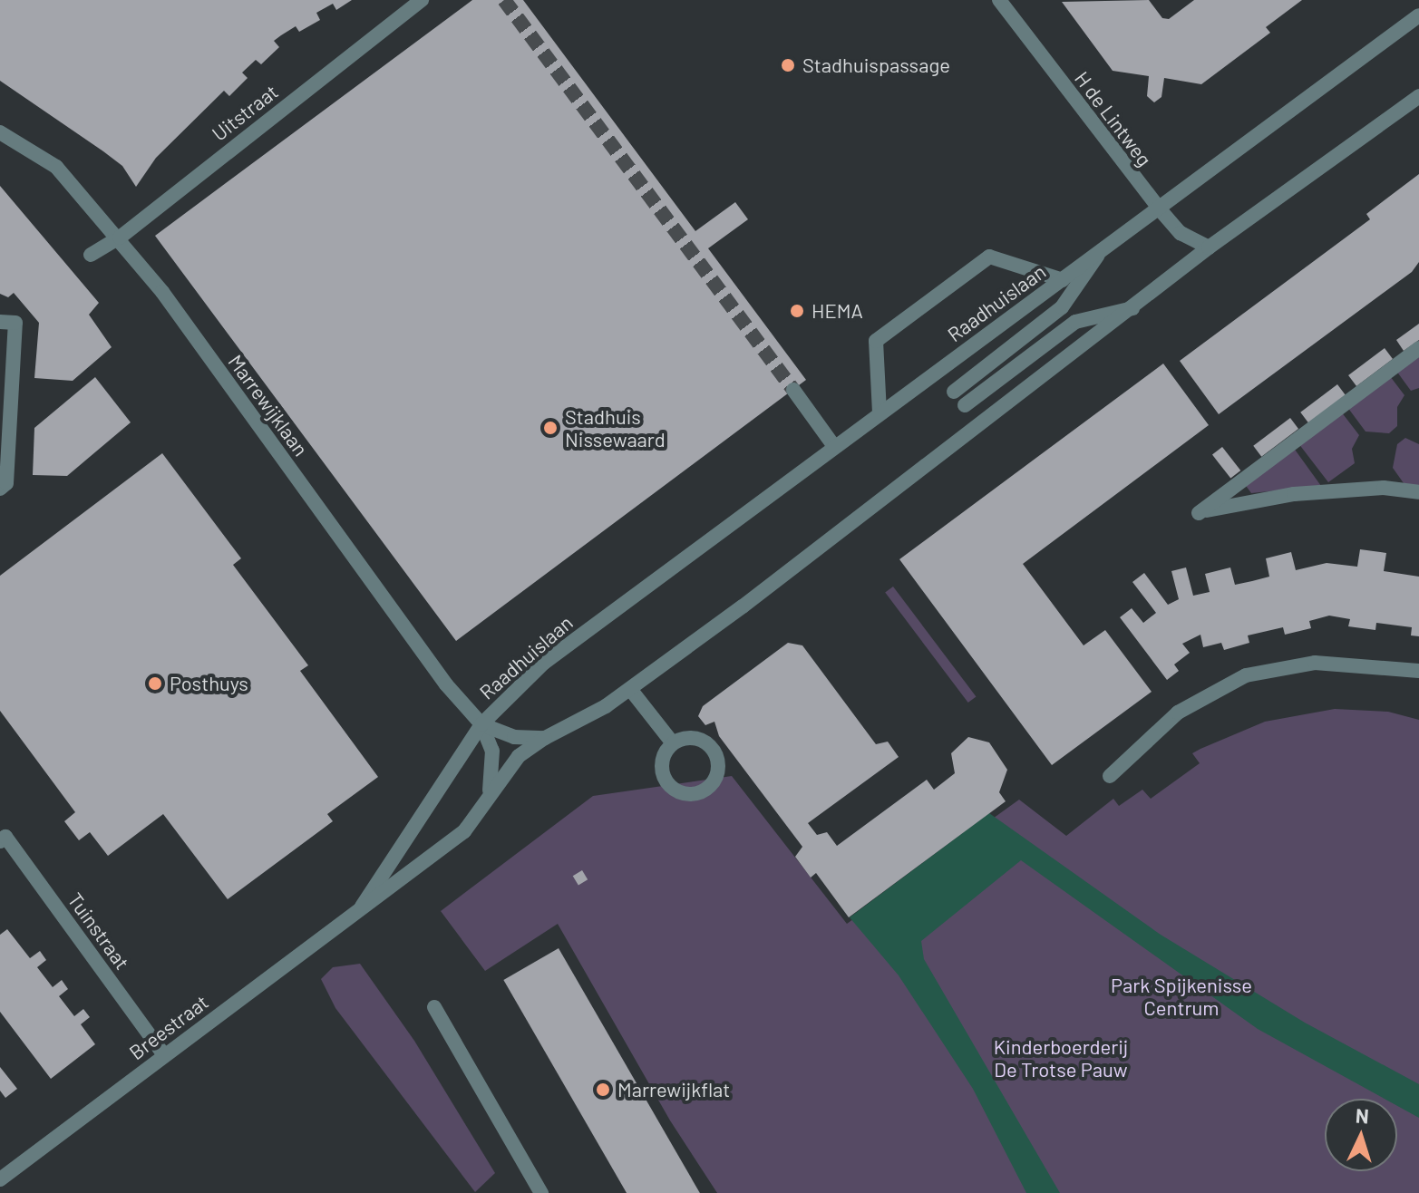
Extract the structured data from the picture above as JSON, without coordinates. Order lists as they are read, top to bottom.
{
  "streets": {
    "street": [
      "Uitstraat",
      "H de Lintweg",
      "Raadhuislaan",
      "Marrewijklaan",
      "Tuinstraat",
      "Breestraat"
    ]
  },
  "crossings": [
    ["Uitstraat", "Marrewijklaan"],
    ["H de Lintweg", "Raadhuislaan"],
    ["Raadhuislaan", "Marrewijklaan"],
    ["Raadhuislaan", "Breestraat"],
    ["Marrewijklaan", "Breestraat"],
    ["Tuinstraat", "Breestraat"]
  ],
  "parks": ["Park Spijkenisse Centrum", "Kinderboerderij De Trotse Pauw"],
  "places": [
    "Stadhuispassage",
    "HEMA",
    "Stadhuis Nissewaard",
    "Posthuys",
    "Marrewijkflat"
  ],
  "north": "top"
}
